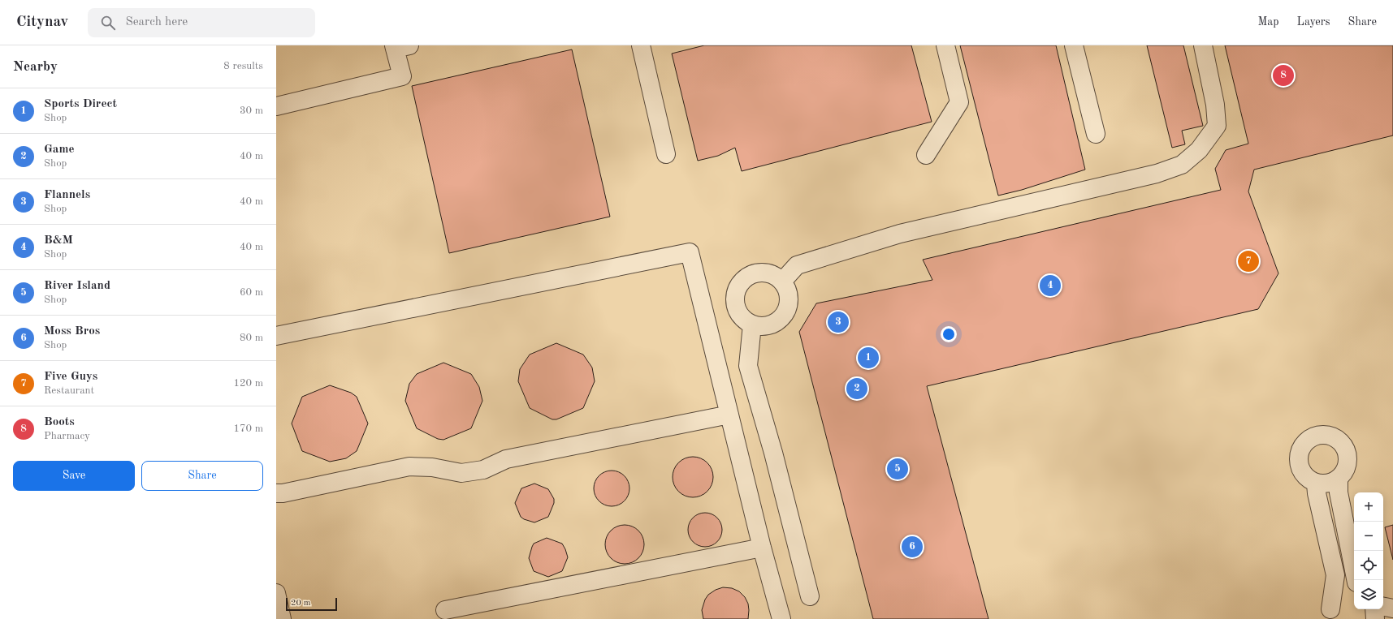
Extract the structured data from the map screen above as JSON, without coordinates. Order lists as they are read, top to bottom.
{
  "scale_bar": "20 m",
  "page": {
    "header": "Citynav",
    "search": "Search here",
    "nav": ["Map", "Layers", "Share"],
    "heading": ["Nearby", "8 results"],
    "pins": [
      "8",
      "7",
      "4",
      "3",
      "1",
      "2",
      "5",
      "6"
    ],
    "list": [
      {
        "mark": "1",
        "name": "Sports Direct",
        "note": "Shop",
        "value": "30 m"
      },
      {
        "mark": "2",
        "name": "Game",
        "note": "Shop",
        "value": "40 m"
      },
      {
        "mark": "3",
        "name": "Flannels",
        "note": "Shop",
        "value": "40 m"
      },
      {
        "mark": "4",
        "name": "B&M",
        "note": "Shop",
        "value": "40 m"
      },
      {
        "mark": "5",
        "name": "River Island",
        "note": "Shop",
        "value": "60 m"
      },
      {
        "mark": "6",
        "name": "Moss Bros",
        "note": "Shop",
        "value": "80 m"
      },
      {
        "mark": "7",
        "name": "Five Guys",
        "note": "Restaurant",
        "value": "120 m"
      },
      {
        "mark": "8",
        "name": "Boots",
        "note": "Pharmacy",
        "value": "170 m"
      }
    ],
    "buttons": ["Save", "Share"],
    "map_buttons": ["+", "−"],
    "scale": "20 m"
  }
}
